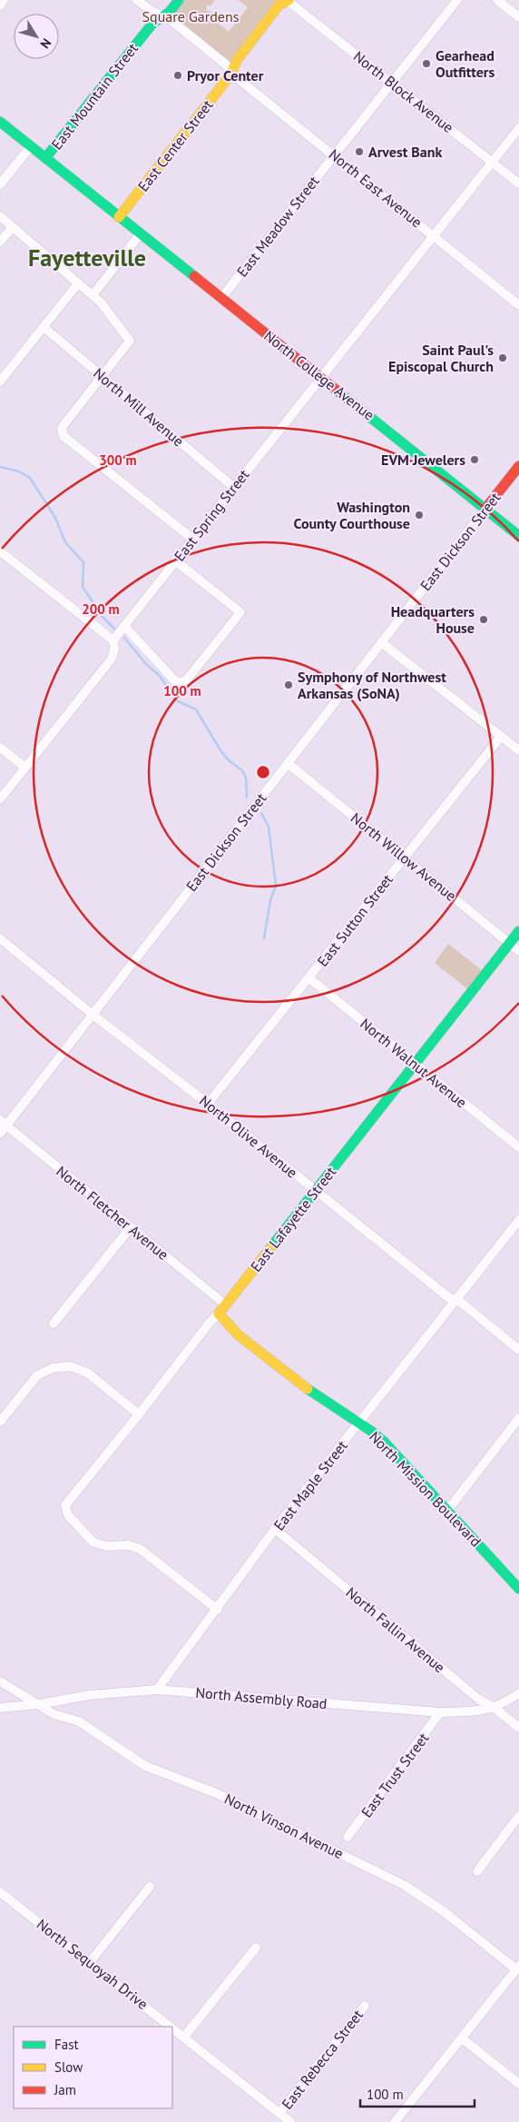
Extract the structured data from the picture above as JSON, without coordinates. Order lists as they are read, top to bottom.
{
  "streets": {
    "main road": [
      "East Mountain Street",
      "East Center Street",
      "North College Avenue",
      "East Dickson Street",
      "East Lafayette Street",
      "North Mission Boulevard"
    ],
    "street": [
      "North Block Avenue",
      "North East Avenue",
      "East Meadow Street",
      "North Mill Avenue",
      "East Spring Street",
      "North Willow Avenue",
      "East Sutton Street",
      "North Walnut Avenue",
      "North Olive Avenue",
      "North Fletcher Avenue",
      "East Maple Street",
      "North Fallin Avenue",
      "North Assembly Road",
      "East Trust Street",
      "North Vinson Avenue",
      "North Sequoyah Drive",
      "East Rebecca Street"
    ]
  },
  "crossings": [
    ["North Block Avenue", "East Center Street"],
    ["North Block Avenue", "East Meadow Street"],
    ["North Block Avenue", "East Spring Street"],
    ["East Mountain Street", "North East Avenue"],
    ["East Mountain Street", "North College Avenue"],
    ["East Center Street", "North East Avenue"],
    ["East Center Street", "North College Avenue"],
    ["North East Avenue", "East Meadow Street"],
    ["North East Avenue", "East Spring Street"],
    ["East Meadow Street", "North College Avenue"],
    ["North College Avenue", "East Spring Street"],
    ["North College Avenue", "East Dickson Street"],
    ["North Mill Avenue", "East Spring Street"],
    ["East Dickson Street", "North Willow Avenue"],
    ["East Dickson Street", "North Olive Avenue"],
    ["East Dickson Street", "North Fletcher Avenue"],
    ["North Willow Avenue", "East Sutton Street"],
    ["North Willow Avenue", "East Lafayette Street"],
    ["East Sutton Street", "North Walnut Avenue"],
    ["East Sutton Street", "North Olive Avenue"],
    ["North Walnut Avenue", "East Lafayette Street"],
    ["North Olive Avenue", "East Lafayette Street"],
    ["North Olive Avenue", "East Maple Street"],
    ["North Fletcher Avenue", "East Lafayette Street"],
    ["North Fletcher Avenue", "North Mission Boulevard"],
    ["East Lafayette Street", "East Maple Street"],
    ["East Lafayette Street", "North Mission Boulevard"],
    ["East Maple Street", "North Mission Boulevard"],
    ["East Maple Street", "North Fallin Avenue"],
    ["East Maple Street", "North Assembly Road"],
    ["North Fallin Avenue", "North Assembly Road"],
    ["North Assembly Road", "East Trust Street"],
    ["North Assembly Road", "North Vinson Avenue"],
    ["North Sequoyah Drive", "East Rebecca Street"]
  ],
  "districts": ["Fayetteville"],
  "parks": ["Square Gardens"],
  "places": [
    "Gearhead Outfitters",
    "Pryor Center",
    "Arvest Bank",
    "Saint Paul's Episcopal Church",
    "EVM Jewelers",
    "Washington County Courthouse",
    "Headquarters House",
    "Symphony of Northwest Arkansas (SoNA)"
  ],
  "legend": ["Fast", "Slow", "Jam"],
  "scale_bar": "100 m",
  "north": "bottom right",
  "rings": ["300 m", "200 m", "100 m"]
}
